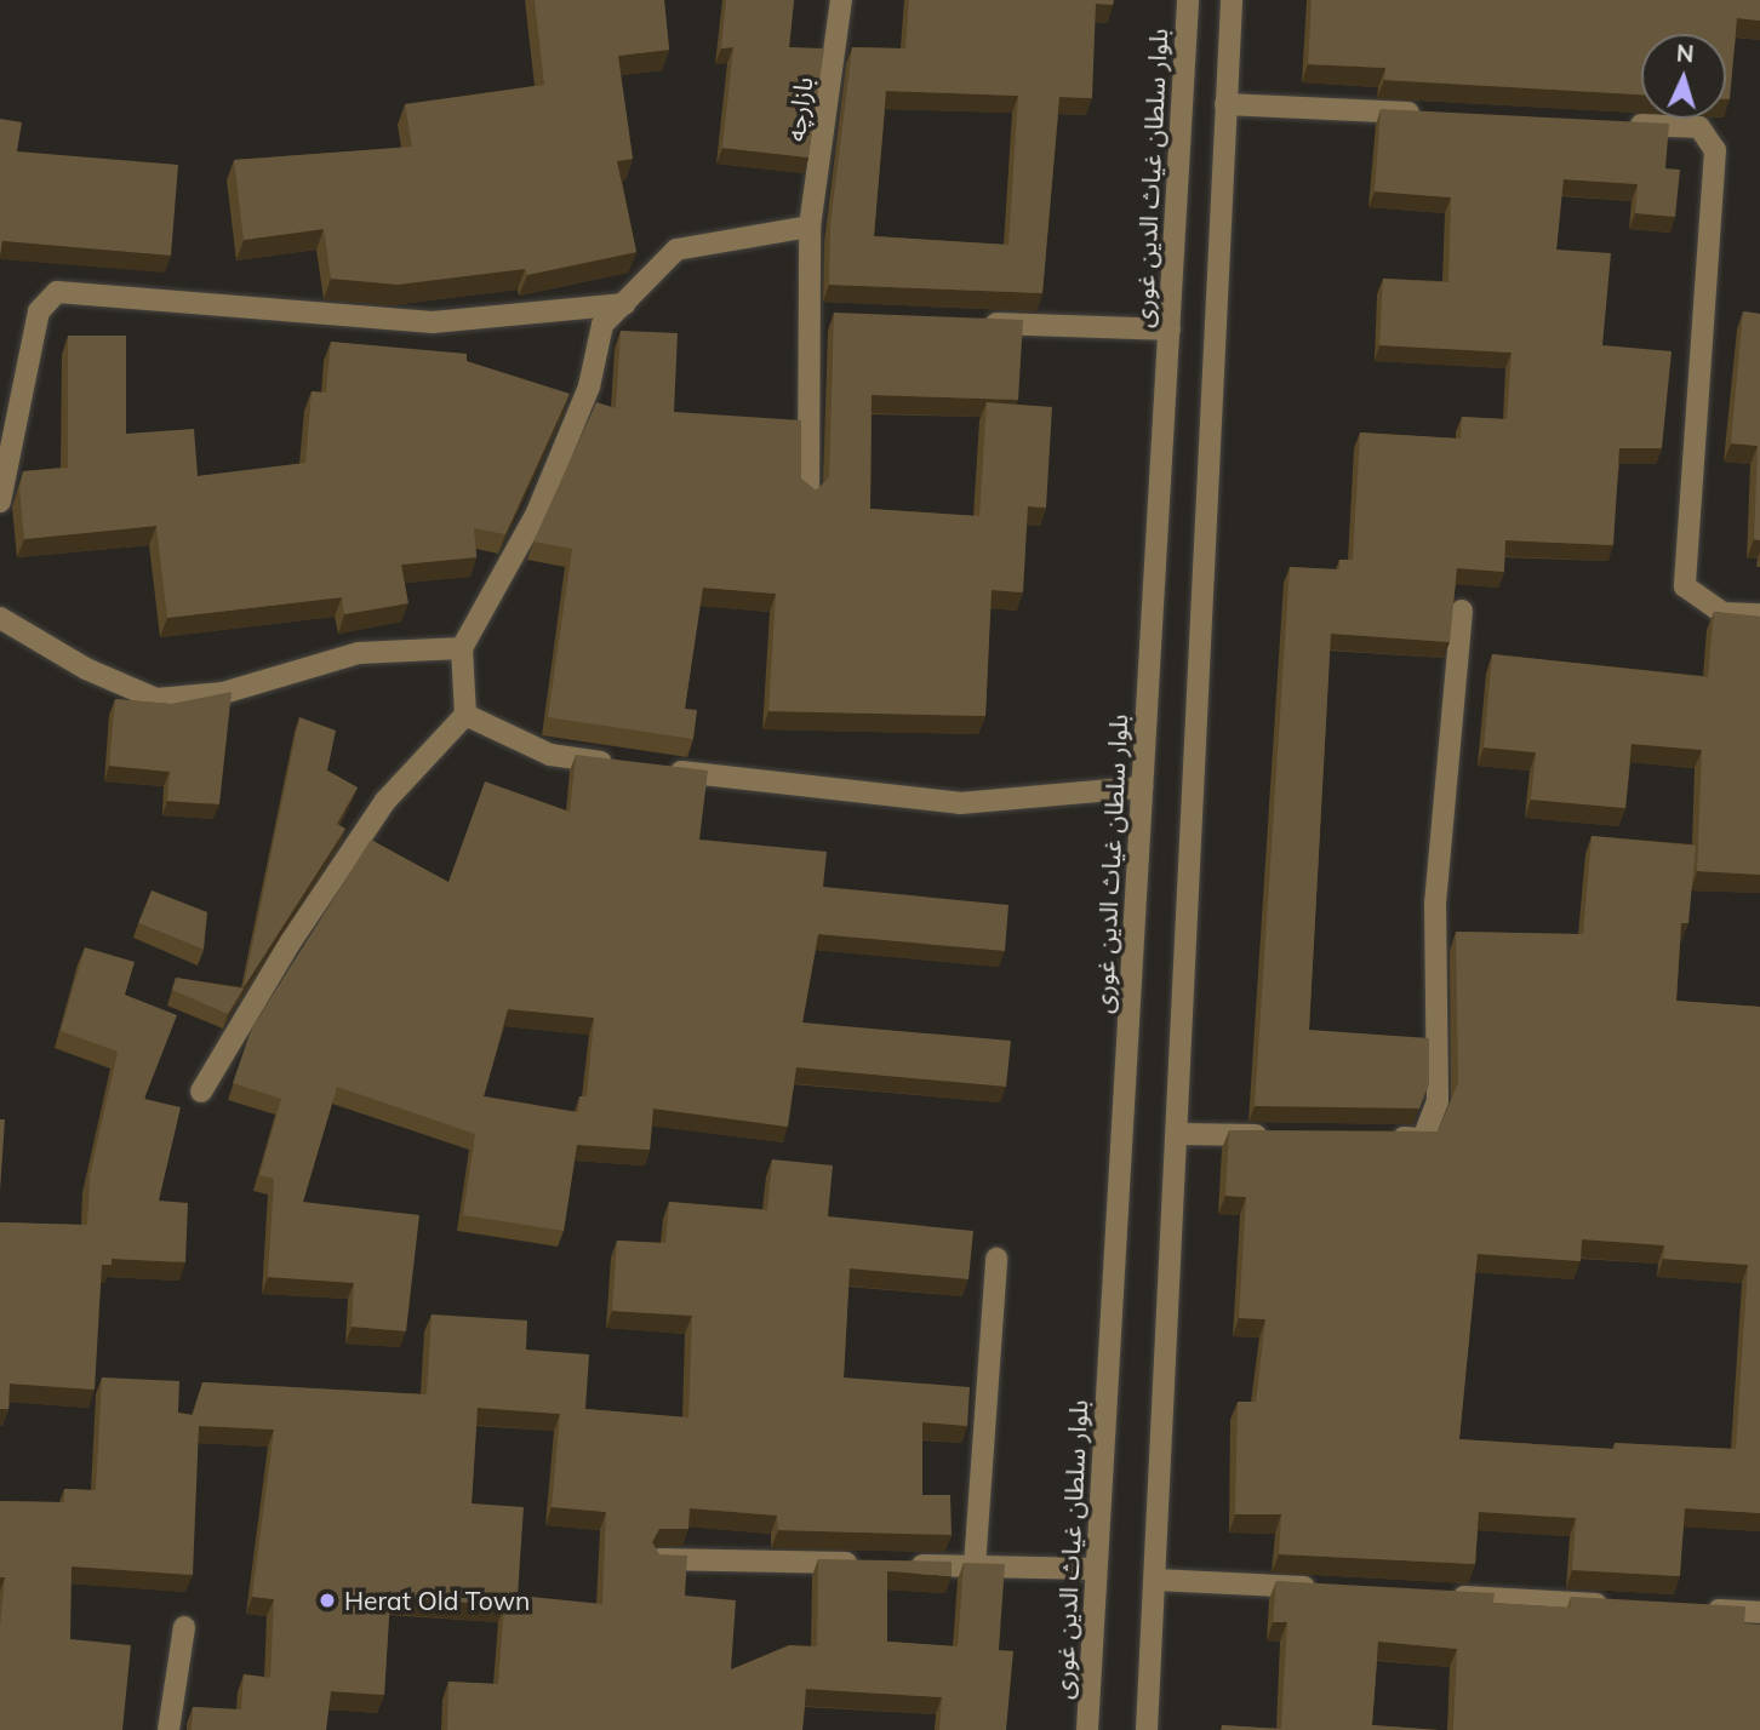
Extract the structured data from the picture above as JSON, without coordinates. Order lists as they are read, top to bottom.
{
  "streets": {
    "street": ["بازارچه", "بلوار سلطان غیاث الدین غوری"]
  },
  "places": ["Herat Old Town"],
  "north": "top"
}
